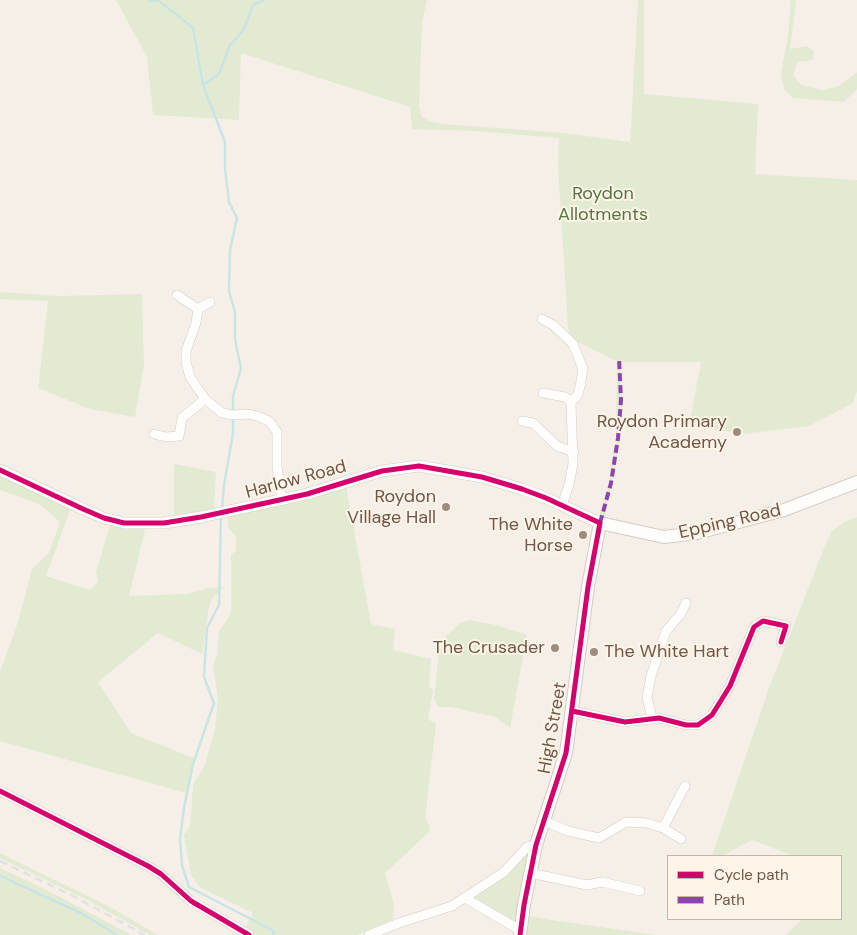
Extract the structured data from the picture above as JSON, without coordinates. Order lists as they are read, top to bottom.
{
  "streets": {
    "main road": ["Epping Road", "High Street"],
    "street": ["Harlow Road"]
  },
  "crossings": [
    ["Harlow Road", "Epping Road"],
    ["Harlow Road", "High Street"],
    ["Epping Road", "High Street"]
  ],
  "parks": ["Roydon Allotments"],
  "places": [
    "Roydon Primary Academy",
    "Roydon Village Hall",
    "The White Horse",
    "The Crusader",
    "The White Hart"
  ],
  "legend": ["Cycle path", "Path"]
}
